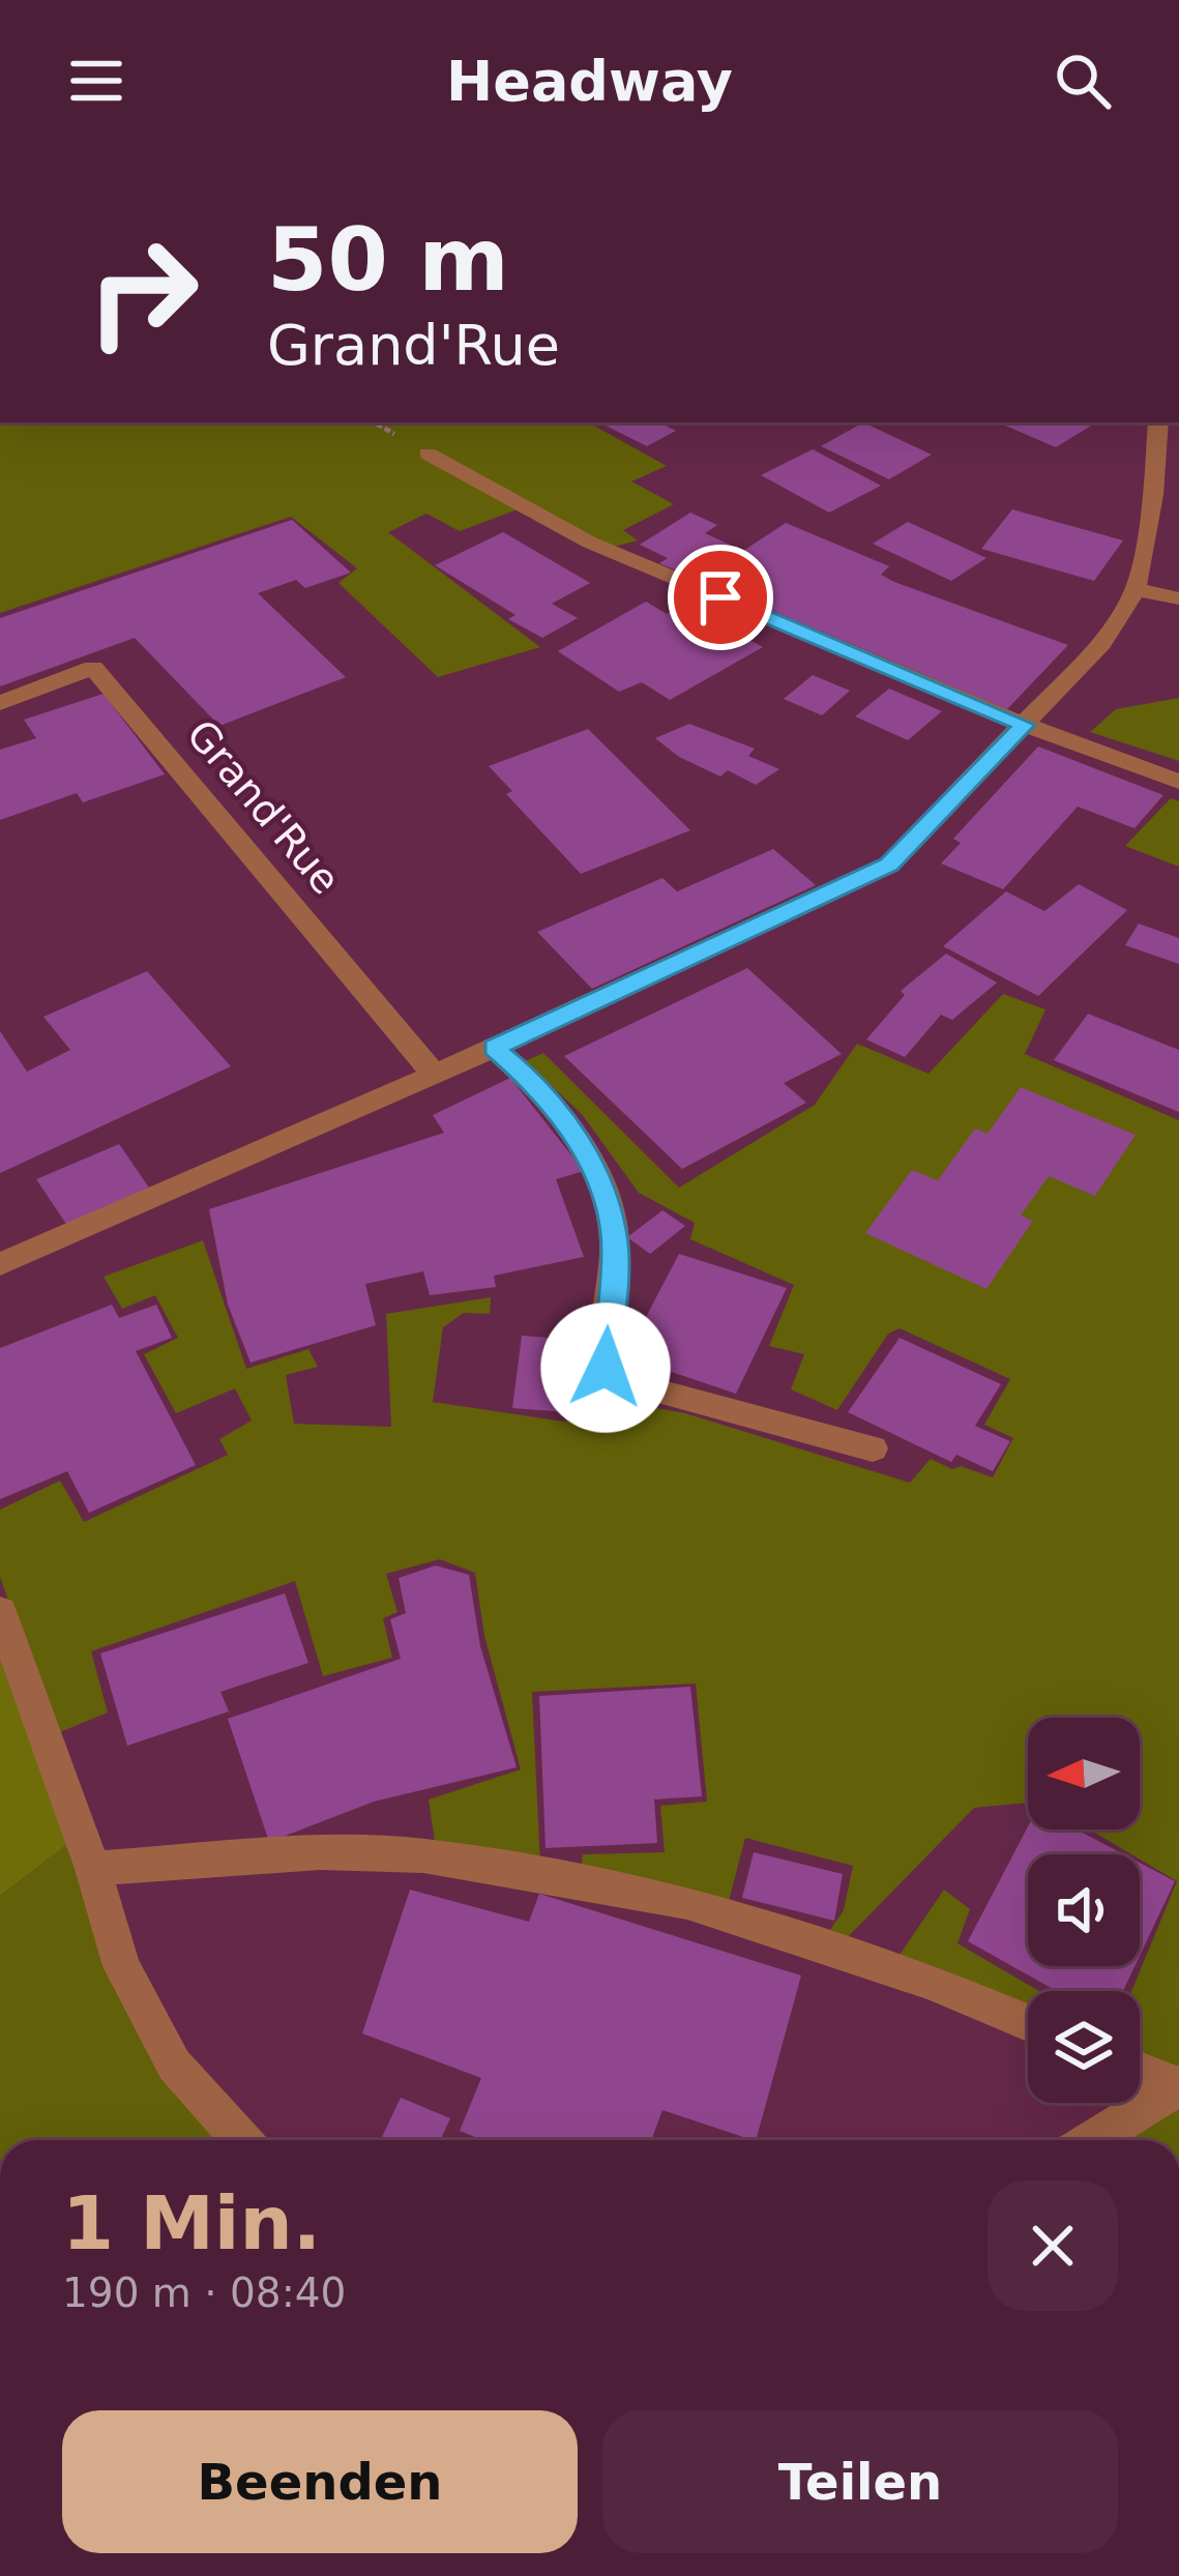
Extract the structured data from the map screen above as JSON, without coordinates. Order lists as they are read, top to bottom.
{
  "streets": {
    "street": ["Grand'Rue"]
  },
  "north": "left",
  "page": {
    "header": "Headway",
    "turn": ["50 m", "Grand'Rue"],
    "heading": ["1 Min.", "190 m · 08:40"],
    "buttons": ["Beenden", "Teilen"]
  }
}
